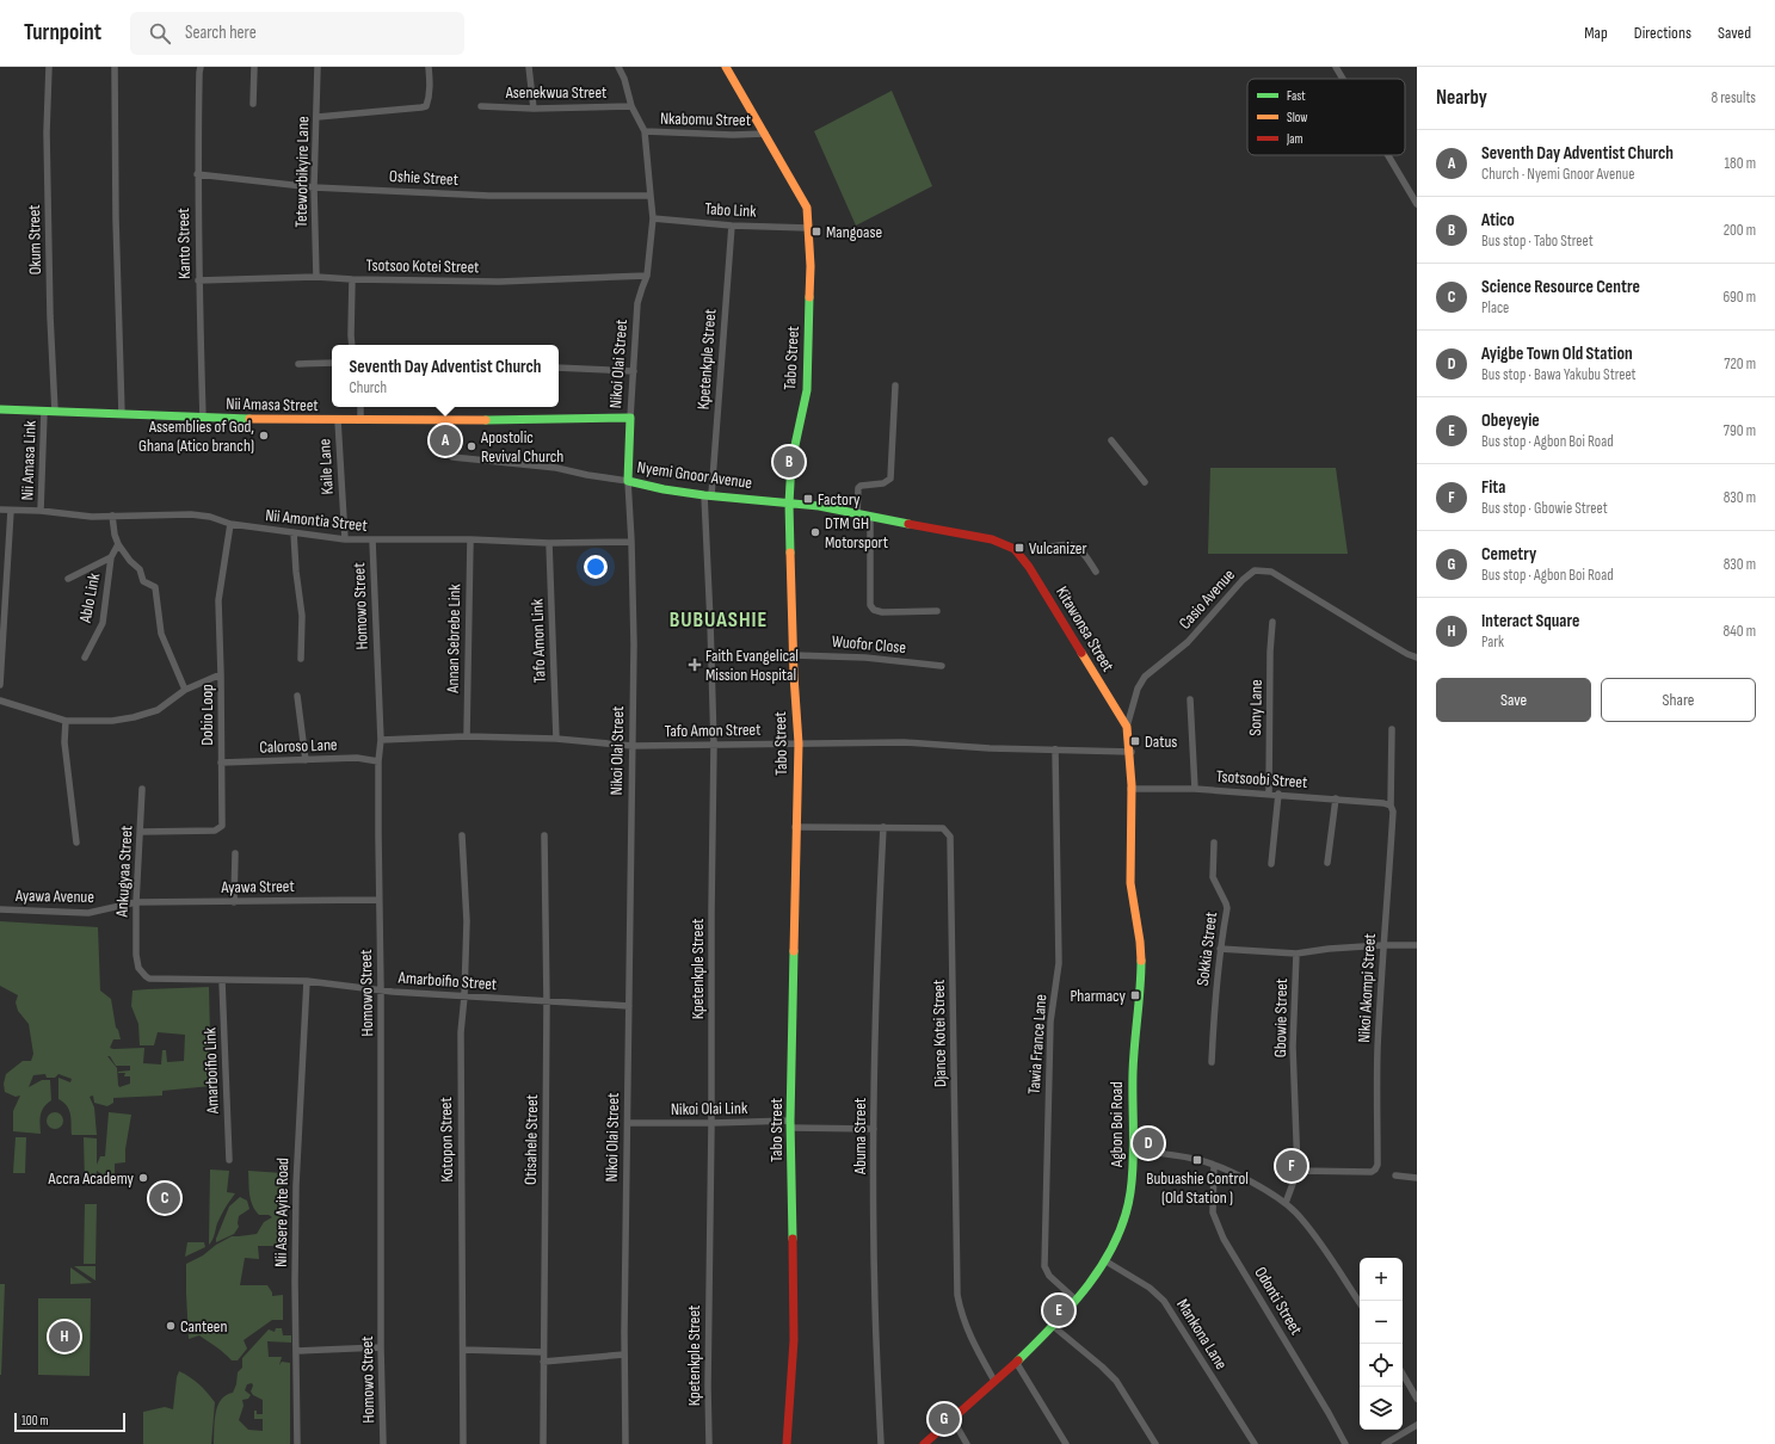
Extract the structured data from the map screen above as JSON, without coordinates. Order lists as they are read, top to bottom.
{
  "streets": {
    "street": [
      "Asenekwua Street",
      "Nkabomu Street",
      "Teteworbikyire Lane",
      "Oshie Street",
      "Tabo Link",
      "Okum Street",
      "Kanto Street",
      "Tsotsoo Kotei Street",
      "Tabo Street",
      "Kpetenkple Street",
      "Nikoi Olai Street",
      "Nii Amasa Street",
      "Nii Amasa Link",
      "Kaile Lane",
      "Nyemi Gnoor Avenue",
      "Nii Amontia Street",
      "Ablo Link",
      "Casio Avenue",
      "Homowo Street",
      "Kitawonsa Street",
      "Annan Sebrebe Link",
      "Tafo Amon Link",
      "Wuofor Close",
      "Sony Lane",
      "Dobio Loop",
      "Tafo Amon Street",
      "Caloroso Lane",
      "Tsotsoobi Street",
      "Ankugyaa Street",
      "Ayawa Street",
      "Ayawa Avenue",
      "Sokkia Street",
      "Amarboifio Street",
      "Nikoi Akompi Street",
      "Gbowie Street",
      "Djance Kotei Street",
      "Tawia France Lane",
      "Amarboifio Link",
      "Nikoi Olai Link",
      "Agbon Boi Road",
      "Abuma Street",
      "Kotopon Street",
      "Otisahele Street",
      "Nii Asere Ayite Road",
      "Odonti Street",
      "Mankona Lane"
    ]
  },
  "crossings": [
    ["Asenekwua Street", "Nikoi Olai Street"],
    ["Nkabomu Street", "Tabo Street"],
    ["Nkabomu Street", "Nikoi Olai Street"],
    ["Teteworbikyire Lane", "Oshie Street"],
    ["Teteworbikyire Lane", "Tsotsoo Kotei Street"],
    ["Oshie Street", "Kanto Street"],
    ["Oshie Street", "Nikoi Olai Street"],
    ["Tabo Link", "Tabo Street"],
    ["Tabo Link", "Kpetenkple Street"],
    ["Tabo Link", "Nikoi Olai Street"],
    ["Okum Street", "Nii Amasa Street"],
    ["Kanto Street", "Tsotsoo Kotei Street"],
    ["Kanto Street", "Nii Amasa Street"],
    ["Tsotsoo Kotei Street", "Nikoi Olai Street"],
    ["Tabo Street", "Nyemi Gnoor Avenue"],
    ["Tabo Street", "Wuofor Close"],
    ["Tabo Street", "Tafo Amon Street"],
    ["Tabo Street", "Djance Kotei Street"],
    ["Tabo Street", "Nikoi Olai Link"],
    ["Kpetenkple Street", "Nyemi Gnoor Avenue"],
    ["Kpetenkple Street", "Tafo Amon Street"],
    ["Kpetenkple Street", "Nikoi Olai Link"],
    ["Nikoi Olai Street", "Nii Amasa Street"],
    ["Nikoi Olai Street", "Nyemi Gnoor Avenue"],
    ["Nikoi Olai Street", "Nii Amontia Street"],
    ["Nikoi Olai Street", "Tafo Amon Street"],
    ["Nikoi Olai Street", "Amarboifio Street"],
    ["Nikoi Olai Street", "Nikoi Olai Link"],
    ["Nii Amasa Street", "Nii Amasa Link"],
    ["Nii Amasa Street", "Kaile Lane"],
    ["Nii Amasa Link", "Nii Amontia Street"],
    ["Kaile Lane", "Nii Amontia Street"],
    ["Nyemi Gnoor Avenue", "Kitawonsa Street"],
    ["Nii Amontia Street", "Homowo Street"],
    ["Nii Amontia Street", "Annan Sebrebe Link"],
    ["Nii Amontia Street", "Tafo Amon Link"],
    ["Nii Amontia Street", "Dobio Loop"],
    ["Casio Avenue", "Kitawonsa Street"],
    ["Casio Avenue", "Agbon Boi Road"],
    ["Homowo Street", "Tafo Amon Street"],
    ["Homowo Street", "Caloroso Lane"],
    ["Homowo Street", "Ayawa Street"],
    ["Homowo Street", "Amarboifio Street"],
    ["Kitawonsa Street", "Agbon Boi Road"],
    ["Annan Sebrebe Link", "Tafo Amon Street"],
    ["Tafo Amon Link", "Tafo Amon Street"],
    ["Sony Lane", "Tsotsoobi Street"],
    ["Dobio Loop", "Caloroso Lane"],
    ["Dobio Loop", "Ankugyaa Street"],
    ["Tafo Amon Street", "Tawia France Lane"],
    ["Tafo Amon Street", "Agbon Boi Road"],
    ["Tsotsoobi Street", "Nikoi Akompi Street"],
    ["Tsotsoobi Street", "Agbon Boi Road"],
    ["Ankugyaa Street", "Ayawa Street"],
    ["Ankugyaa Street", "Ayawa Avenue"],
    ["Ankugyaa Street", "Amarboifio Street"],
    ["Ayawa Street", "Ayawa Avenue"],
    ["Amarboifio Street", "Amarboifio Link"],
    ["Amarboifio Street", "Kotopon Street"],
    ["Amarboifio Street", "Otisahele Street"],
    ["Amarboifio Street", "Nii Asere Ayite Road"],
    ["Nikoi Akompi Street", "Gbowie Street"],
    ["Djance Kotei Street", "Agbon Boi Road"],
    ["Djance Kotei Street", "Abuma Street"],
    ["Tawia France Lane", "Agbon Boi Road"],
    ["Nikoi Olai Link", "Abuma Street"],
    ["Agbon Boi Road", "Mankona Lane"]
  ],
  "districts": ["BUBUASHIE"],
  "places": {
    "transit": [
      "Mangoase",
      "Factory",
      "Vulcanizer",
      "Datus",
      "Pharmacy",
      "Bubuashie Control (Old Station )"
    ],
    "other": [
      "Assemblies of God, Ghana (Atico branch)",
      "Apostolic Revival Church",
      "DTM GH Motorsport",
      "Accra Academy",
      "Canteen"
    ],
    "health": ["Faith Evangelical Mission Hospital"]
  },
  "legend": ["Fast", "Slow", "Jam"],
  "scale_bar": "100 m",
  "page": {
    "header": "Turnpoint",
    "search": "Search here",
    "nav": ["Map", "Directions", "Saved"],
    "heading": ["Nearby", "8 results"],
    "list": [
      {
        "mark": "A",
        "name": "Seventh Day Adventist Church",
        "note": "Church · Nyemi Gnoor Avenue",
        "value": "180 m"
      },
      {
        "mark": "B",
        "name": "Atico",
        "note": "Bus stop · Tabo Street",
        "value": "200 m"
      },
      {
        "mark": "C",
        "name": "Science Resource Centre",
        "note": "Place",
        "value": "690 m"
      },
      {
        "mark": "D",
        "name": "Ayigbe Town Old Station",
        "note": "Bus stop · Bawa Yakubu Street",
        "value": "720 m"
      },
      {
        "mark": "E",
        "name": "Obeyeyie",
        "note": "Bus stop · Agbon Boi Road",
        "value": "790 m"
      },
      {
        "mark": "F",
        "name": "Fita",
        "note": "Bus stop · Gbowie Street",
        "value": "830 m"
      },
      {
        "mark": "G",
        "name": "Cemetry",
        "note": "Bus stop · Agbon Boi Road",
        "value": "830 m"
      },
      {
        "mark": "H",
        "name": "Interact Square",
        "note": "Park",
        "value": "840 m"
      }
    ],
    "popup": ["Seventh Day Adventist Church", "Church"],
    "pins": [
      "A",
      "B",
      "D",
      "F",
      "C",
      "E",
      "H",
      "G"
    ],
    "buttons": ["Save", "Share"],
    "map_buttons": ["+", "−"],
    "scale": "100 m"
  }
}
